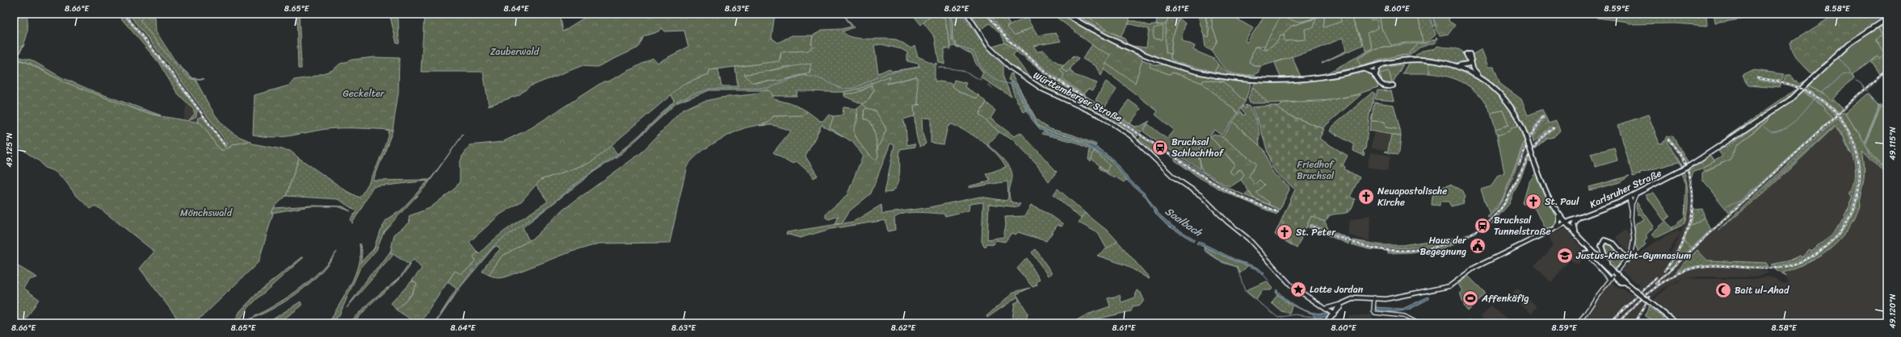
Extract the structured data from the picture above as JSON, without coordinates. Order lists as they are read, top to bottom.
{
  "streets": {
    "main road": ["Württemberger Straße", "Karlsruher Straße"]
  },
  "water": ["Saalbach"],
  "parks": [
    "Zauberwald",
    "Geckelter",
    "Friedhof Bruchsal",
    "Mönchswald"
  ],
  "places": {
    "station": ["Bruchsal Schlachthof", "Bruchsal Tunnelstraße"],
    "church": ["Neuapostolische Kirche", "St. Paul", "St. Peter"],
    "public building": ["Haus der Begegnung"],
    "school or university": ["Justus-Knecht-Gymnasium"],
    "place": ["Lotte Jordan"],
    "mosque": ["Bait ul-Ahad"],
    "sports": ["Affenkäfig"]
  },
  "coordinates": [
    "8.66°E",
    "8.65°E",
    "8.64°E",
    "8.63°E",
    "8.62°E",
    "8.61°E",
    "8.60°E",
    "8.59°E",
    "8.58°E",
    "49.115°N",
    "49.125°N",
    "49.120°N"
  ]
}
